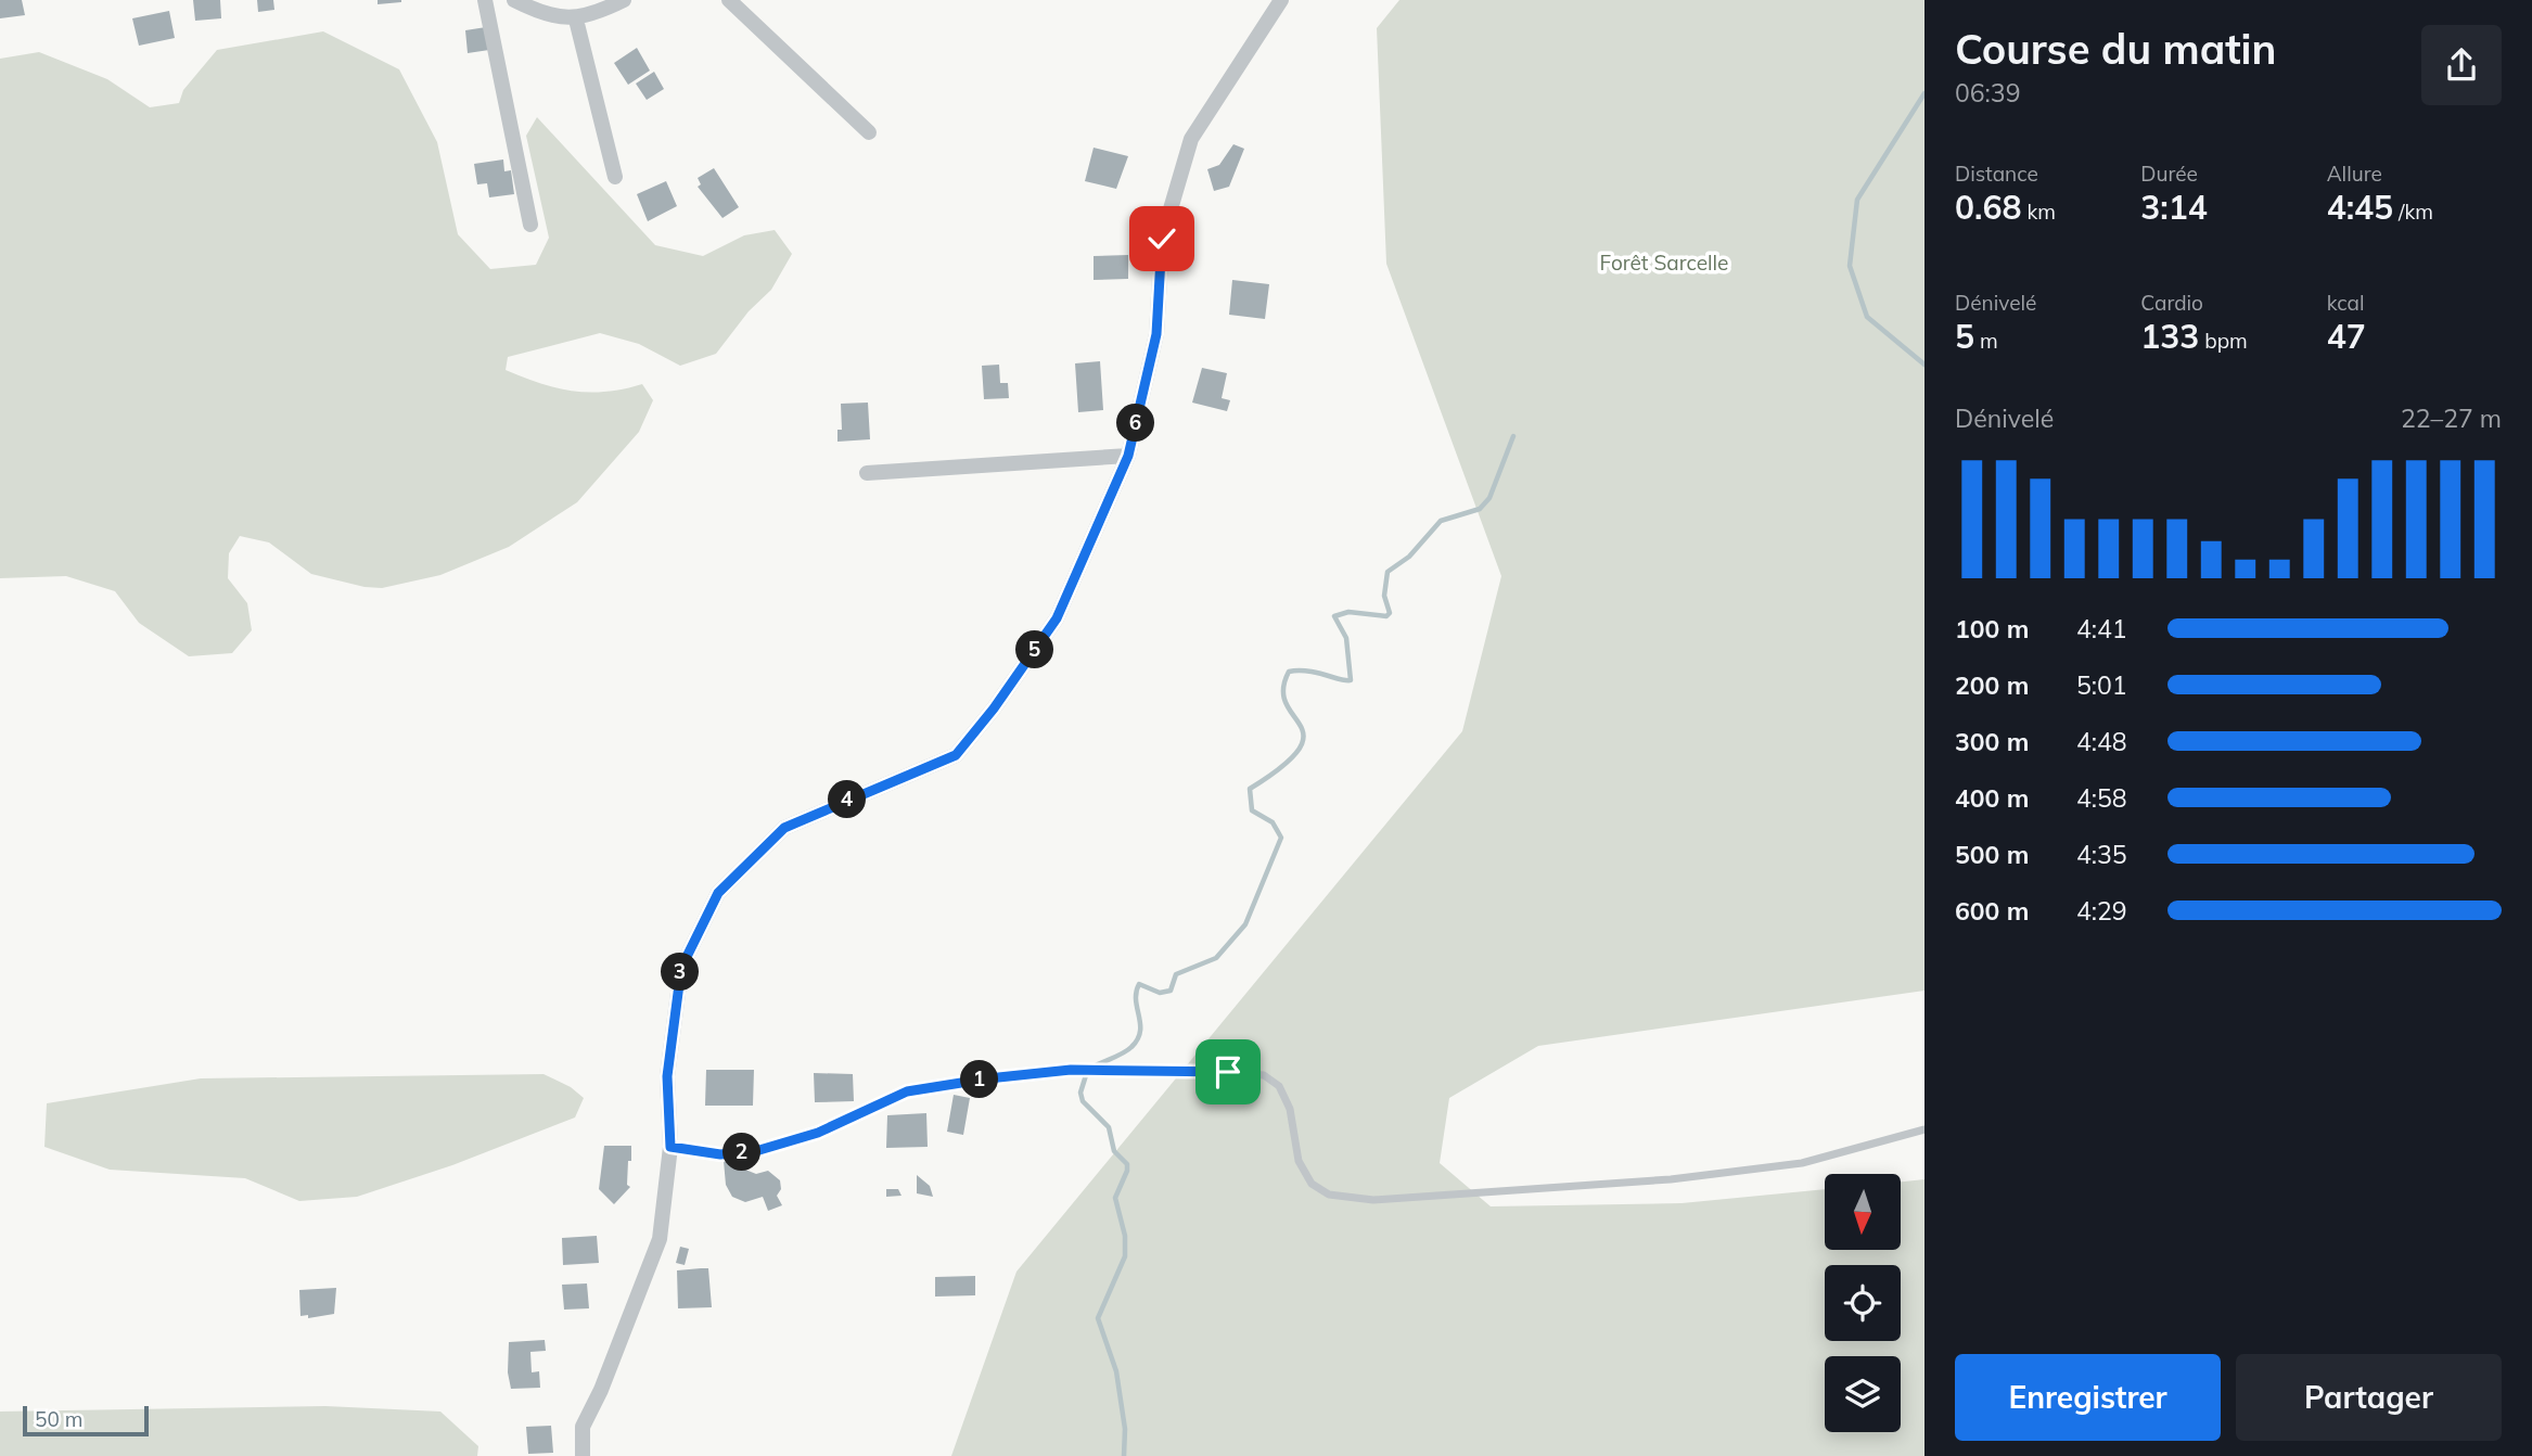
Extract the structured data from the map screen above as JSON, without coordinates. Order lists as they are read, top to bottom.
{
  "parks": ["Forêt Sarcelle"],
  "scale_bar": "50 m",
  "north": "bottom",
  "page": {
    "heading": ["Course du matin", "06:39"],
    "stats": [
      ["Distance", "0.68 km"],
      ["Durée", "3:14"],
      ["Allure", "4:45 /km"],
      ["Dénivelé", "5 m"],
      ["Cardio", "133 bpm"],
      ["kcal", "47"]
    ],
    "chart": ["Dénivelé", "22–27 m"],
    "pins": [
      "6",
      "5",
      "4",
      "3",
      "1",
      "2"
    ],
    "list": [
      {
        "name": "100 m",
        "note": "4:41"
      },
      {
        "name": "200 m",
        "note": "5:01"
      },
      {
        "name": "300 m",
        "note": "4:48"
      },
      {
        "name": "400 m",
        "note": "4:58"
      },
      {
        "name": "500 m",
        "note": "4:35"
      },
      {
        "name": "600 m",
        "note": "4:29"
      }
    ],
    "buttons": ["Enregistrer", "Partager"],
    "scale": "50 m"
  }
}
